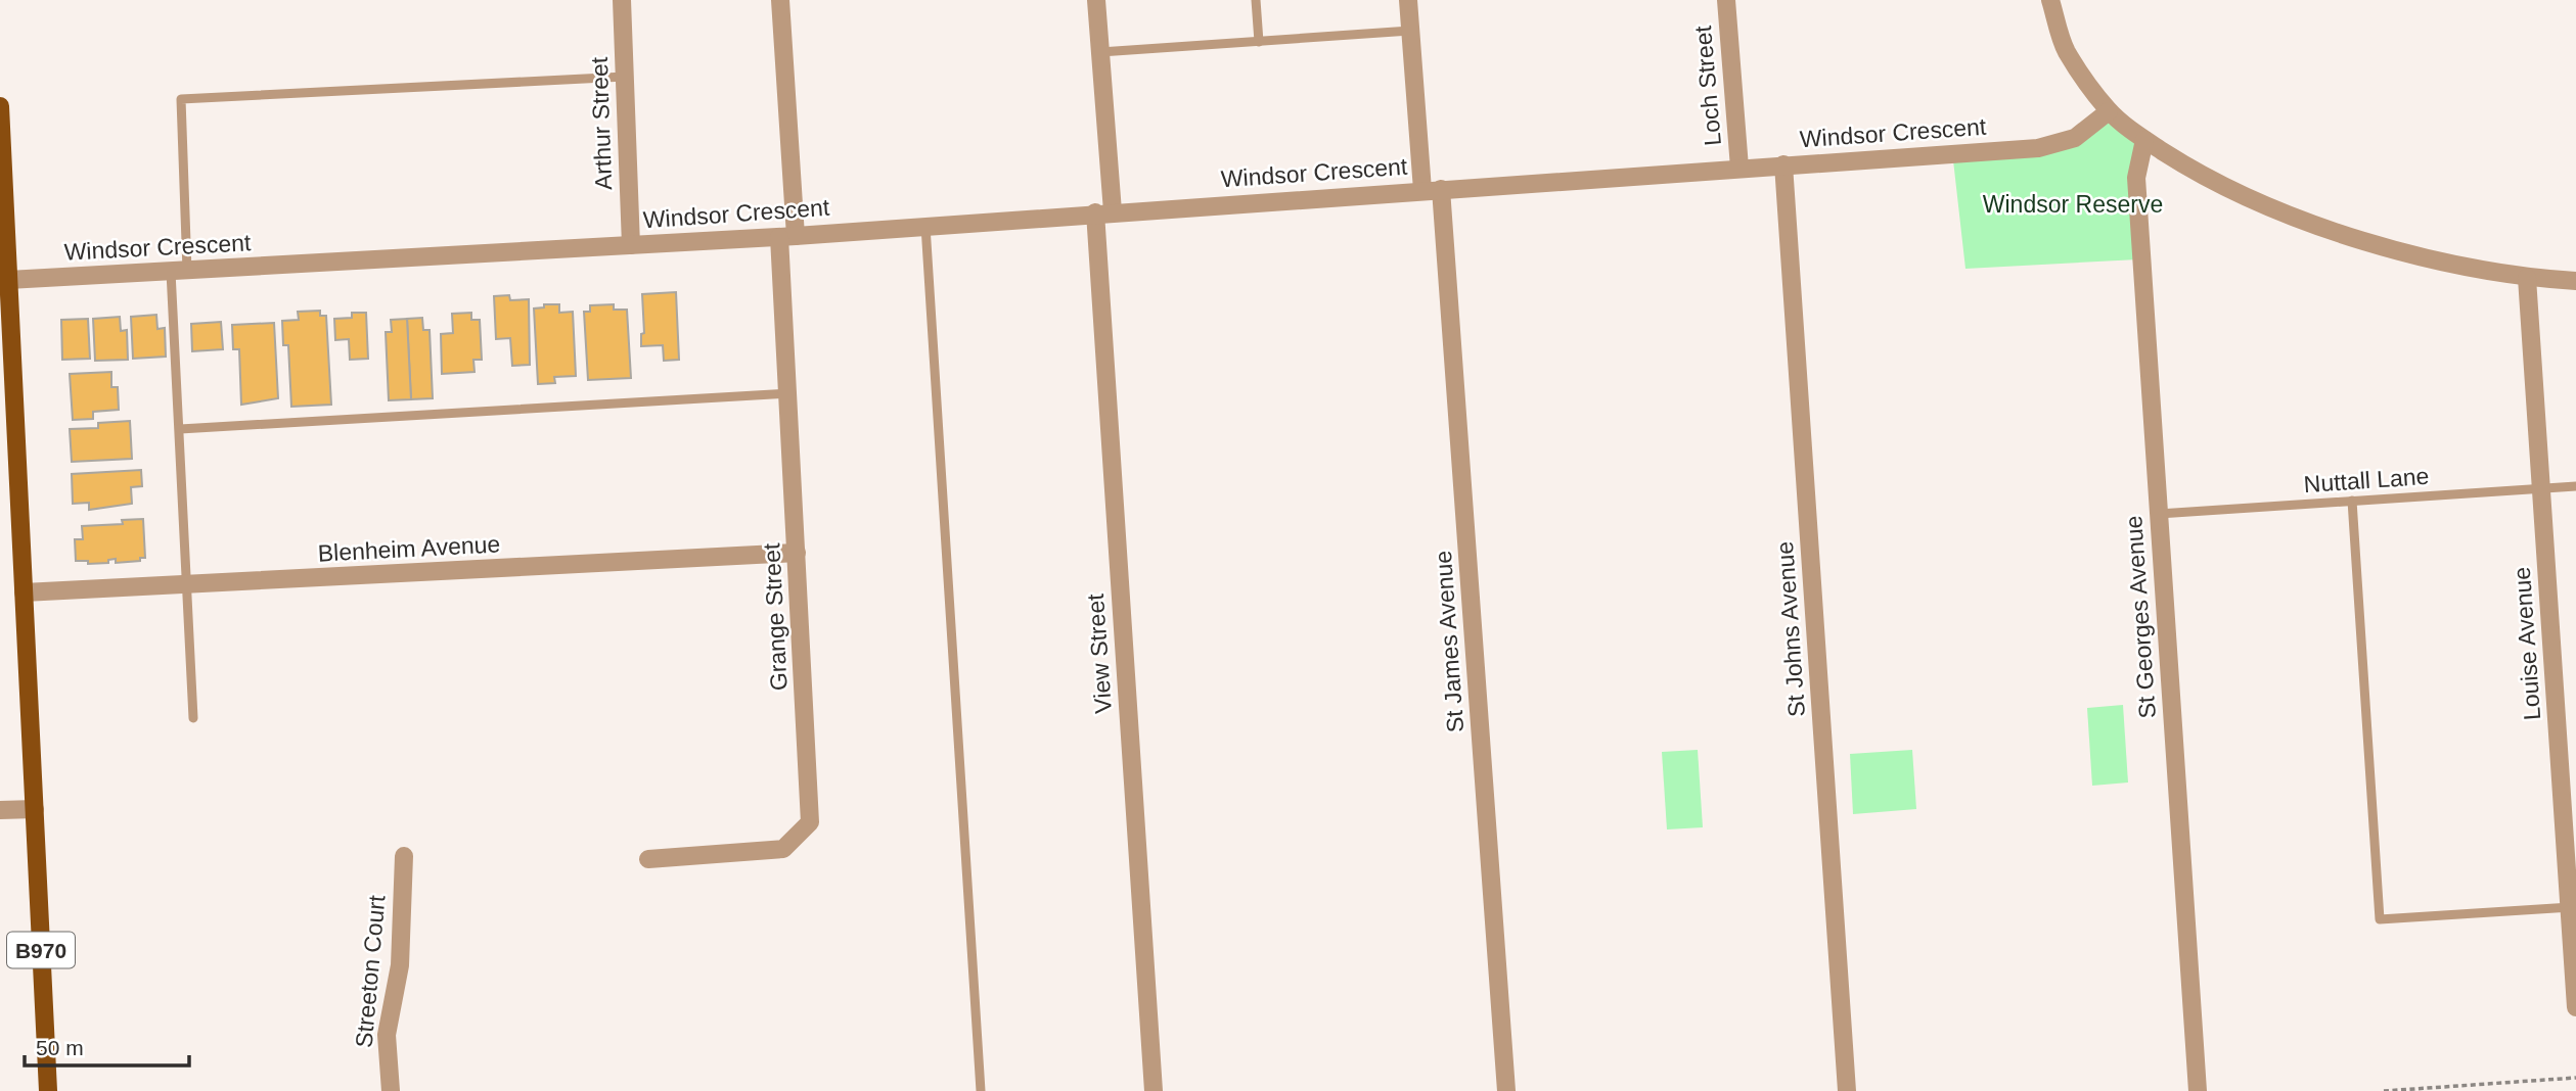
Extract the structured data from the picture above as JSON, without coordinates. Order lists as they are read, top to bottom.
{
  "streets": {
    "main road": ["B970"],
    "street": [
      "Loch Street",
      "Arthur Street",
      "Windsor Crescent",
      "Blenheim Avenue",
      "Grange Street",
      "St Georges Avenue",
      "St Johns Avenue",
      "St James Avenue",
      "Louise Avenue",
      "View Street",
      "Streeton Court"
    ],
    "lane": ["Nuttall Lane"]
  },
  "crossings": [
    ["Loch Street", "Windsor Crescent"],
    ["Arthur Street", "Windsor Crescent"],
    ["Windsor Crescent", "Grange Street"],
    ["Windsor Crescent", "St Johns Avenue"],
    ["Windsor Crescent", "St James Avenue"],
    ["Windsor Crescent", "View Street"],
    ["Windsor Crescent", "B970"],
    ["Nuttall Lane", "St Georges Avenue"],
    ["Nuttall Lane", "Louise Avenue"],
    ["Blenheim Avenue", "Grange Street"],
    ["Blenheim Avenue", "B970"]
  ],
  "parks": ["Windsor Reserve"],
  "scale_bar": "50 m"
}
